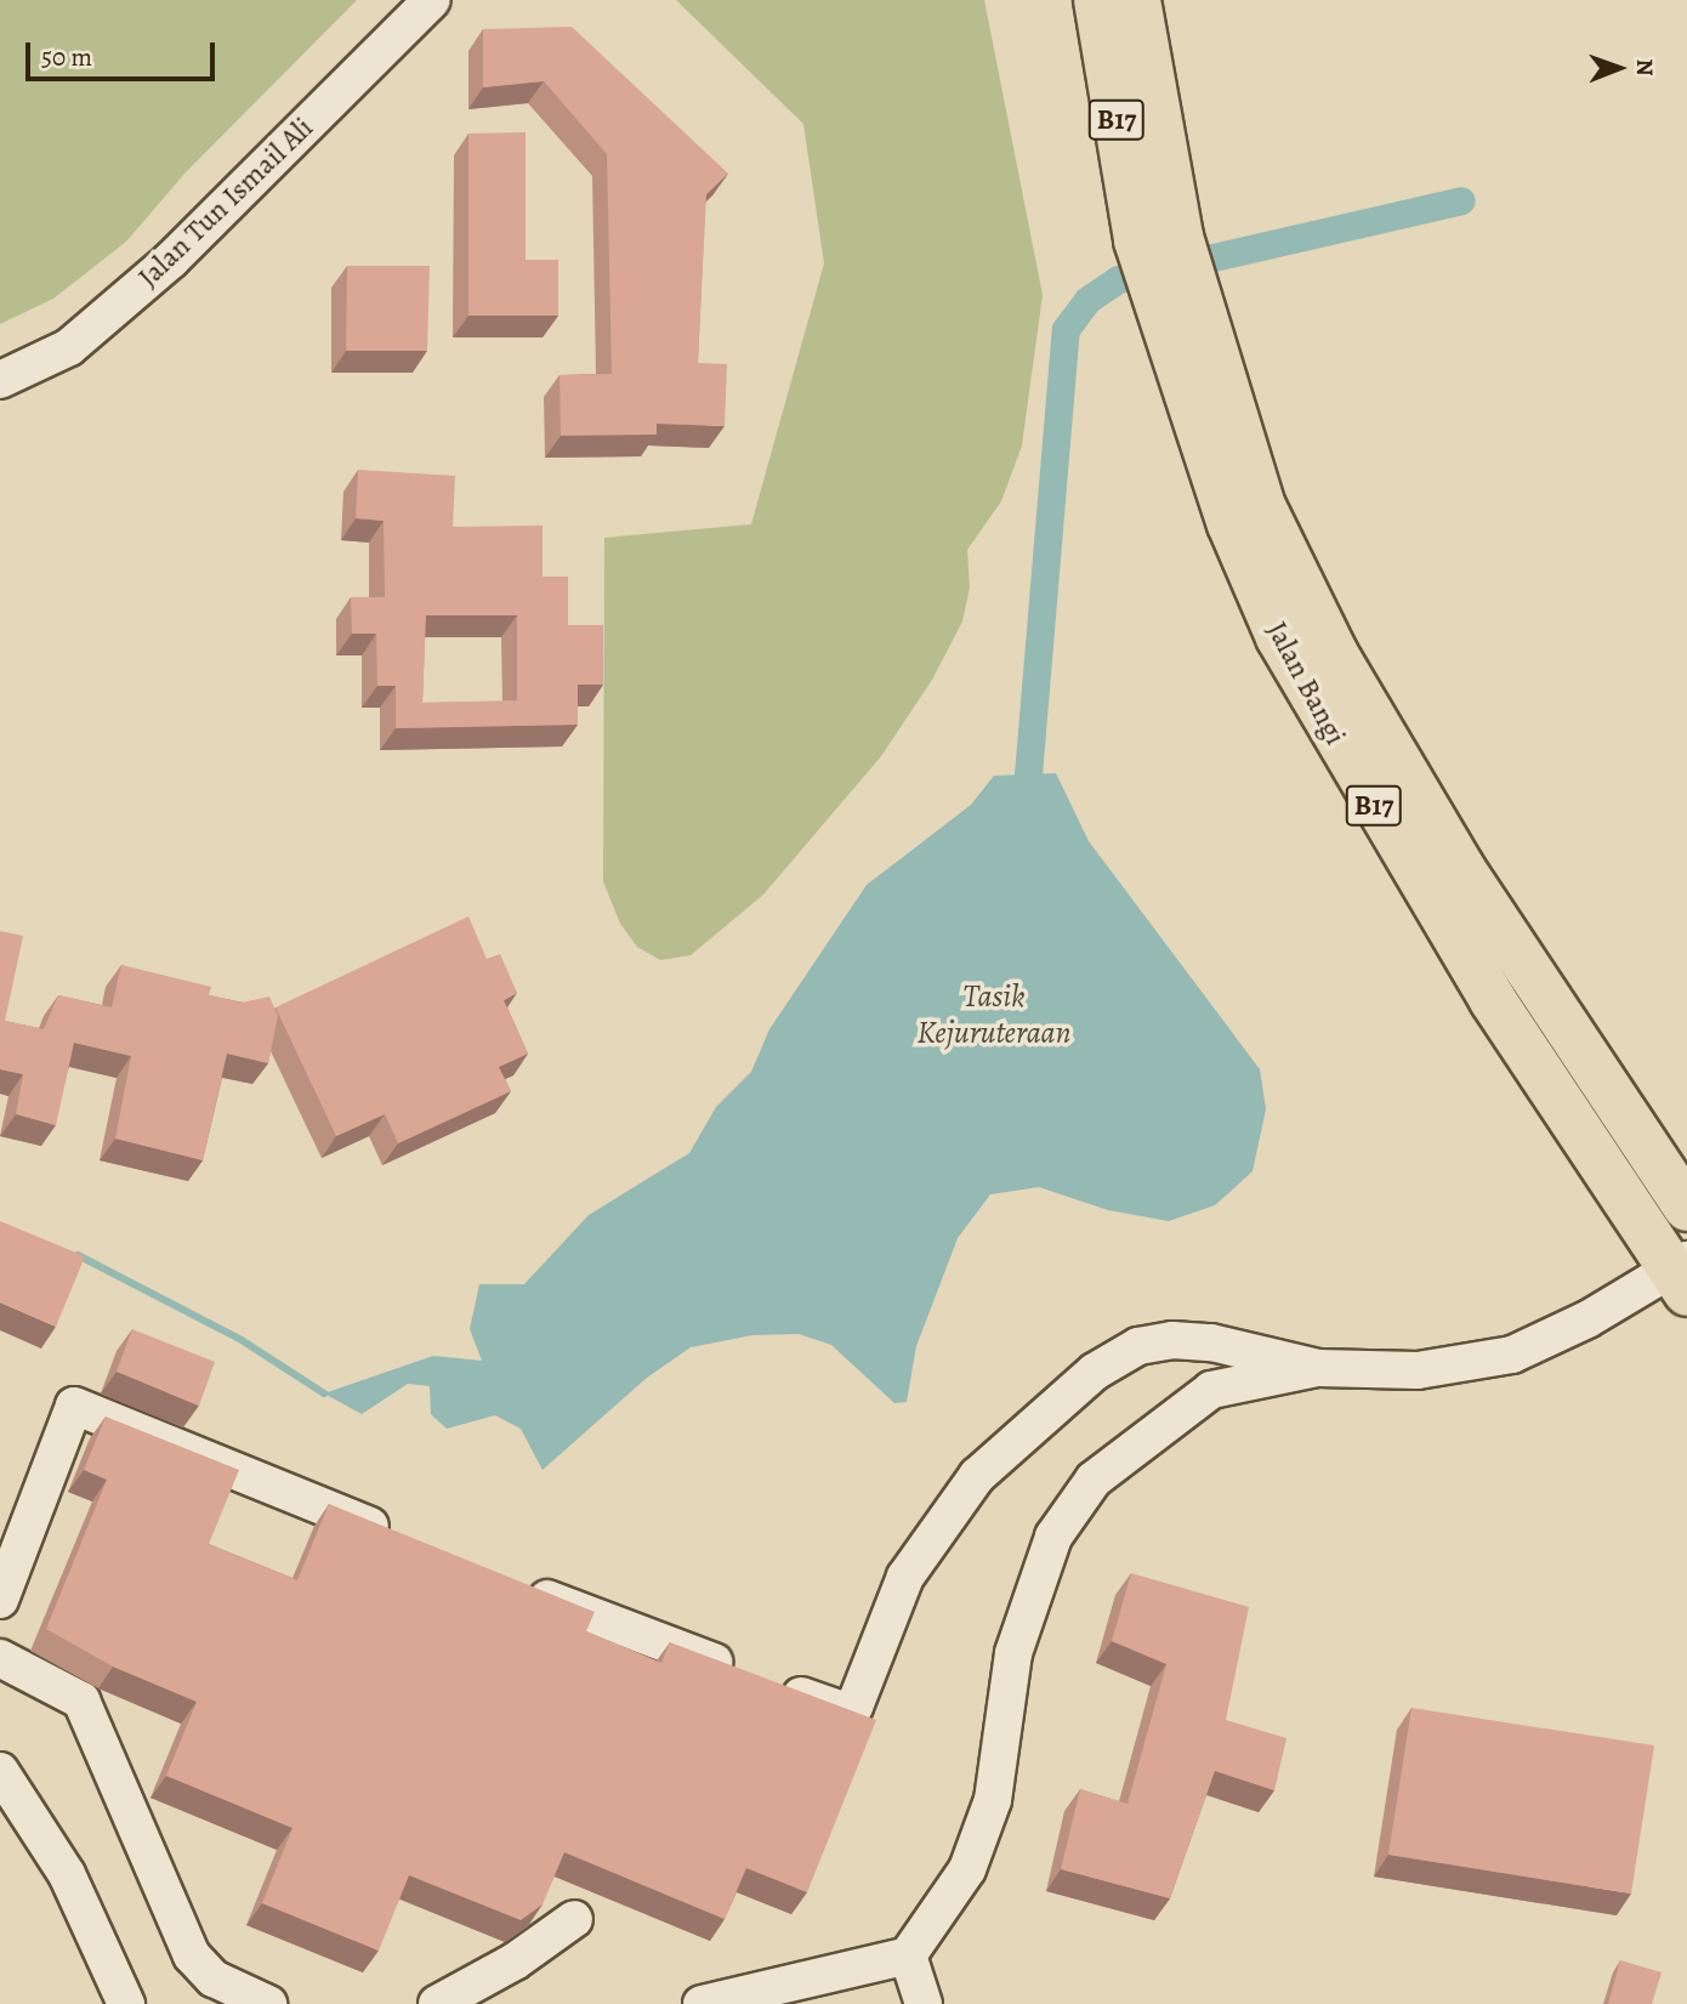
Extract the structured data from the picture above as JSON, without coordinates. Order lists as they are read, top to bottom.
{
  "streets": {
    "main road": ["B17", "Jalan Bangi"],
    "street": ["Jalan Tun Ismail Ali"]
  },
  "water": ["Tasik Kejuruteraan"],
  "scale_bar": "50 m",
  "north": "right"
}
